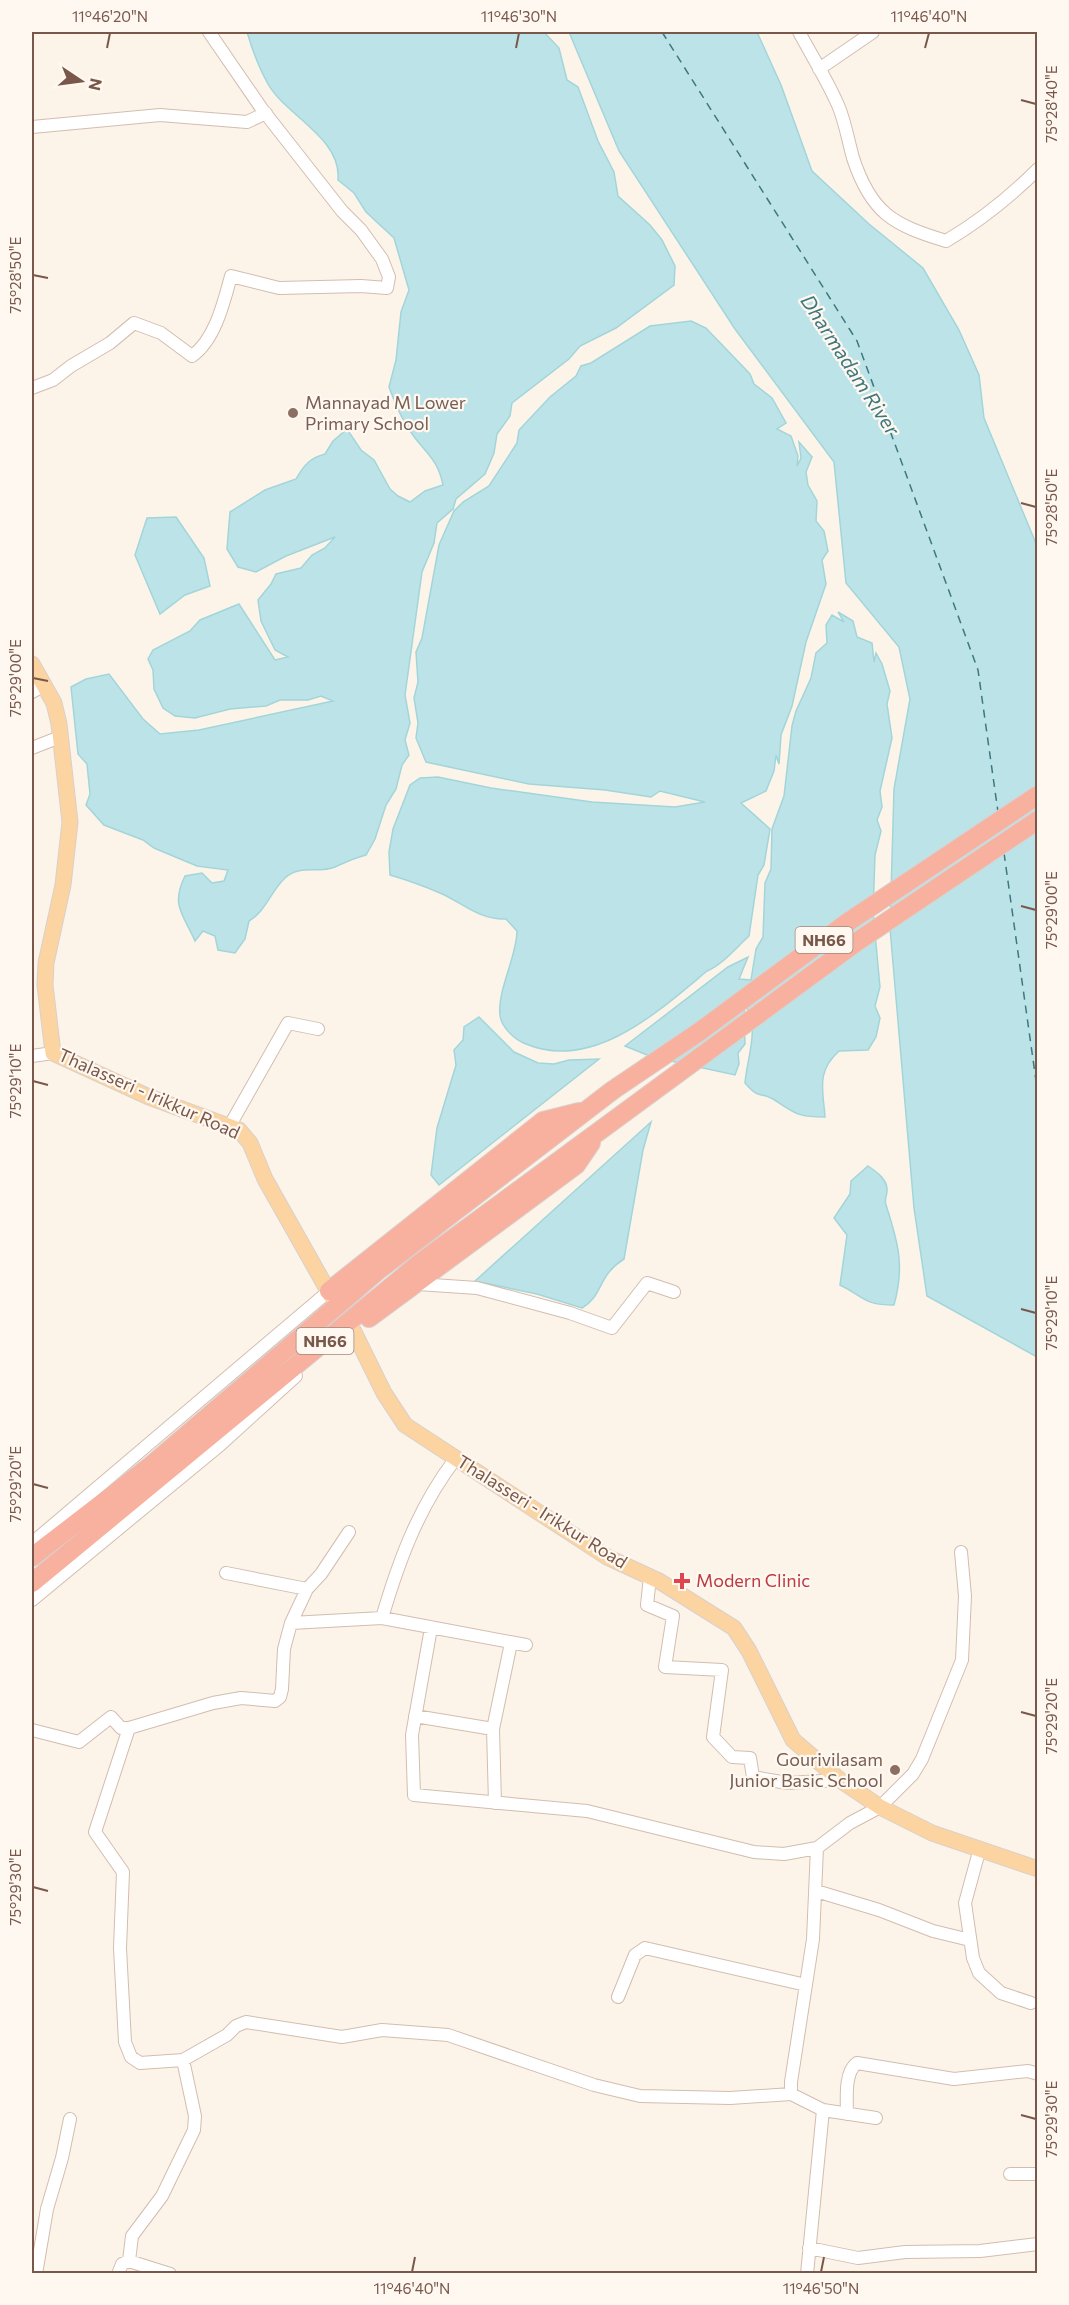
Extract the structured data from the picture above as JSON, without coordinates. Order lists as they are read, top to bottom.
{
  "streets": {
    "highway": ["NH66"],
    "main road": ["Thalasseri - Irikkur Road"]
  },
  "water": ["Dharmadam River"],
  "places": {
    "other": ["Mannayad M Lower Primary School", "Gourivilasam Junior Basic School"],
    "health": ["Modern Clinic"]
  },
  "north": "right",
  "coordinates": [
    "11°46'20\"N",
    "11°46'30\"N",
    "11°46'40\"N",
    "75°28'40\"E",
    "75°28'50\"E",
    "75°29'00\"E",
    "75°29'10\"E",
    "75°29'20\"E",
    "75°29'30\"E",
    "11°46'50\"N"
  ]
}
